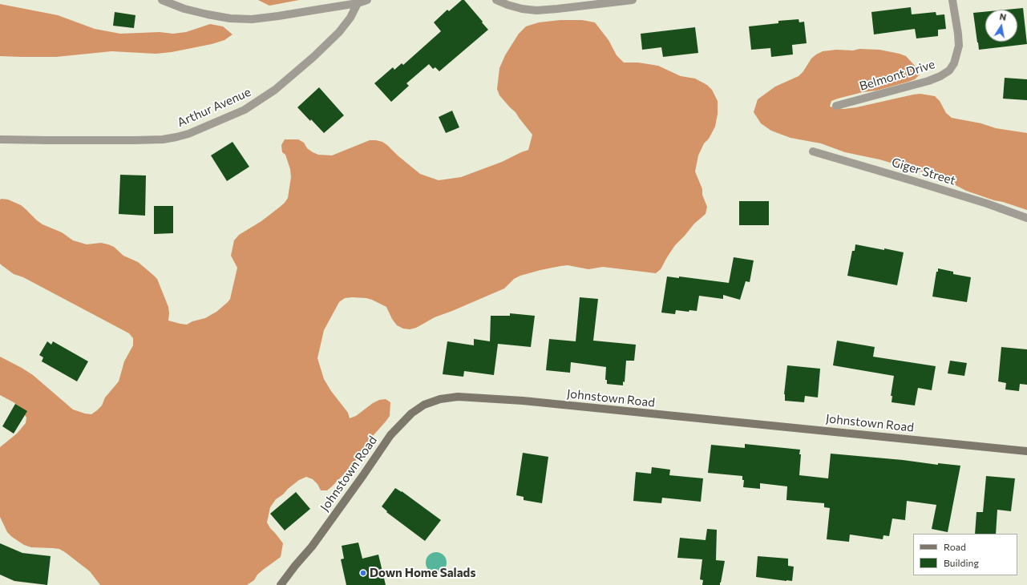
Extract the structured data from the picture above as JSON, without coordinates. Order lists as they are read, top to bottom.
{
  "streets": {
    "street": [
      "Belmont Drive",
      "Arthur Avenue",
      "Giger Street",
      "Johnstown Road"
    ]
  },
  "places": ["Down Home Salads"],
  "legend": ["Road", "Building"],
  "north": "top"
}
